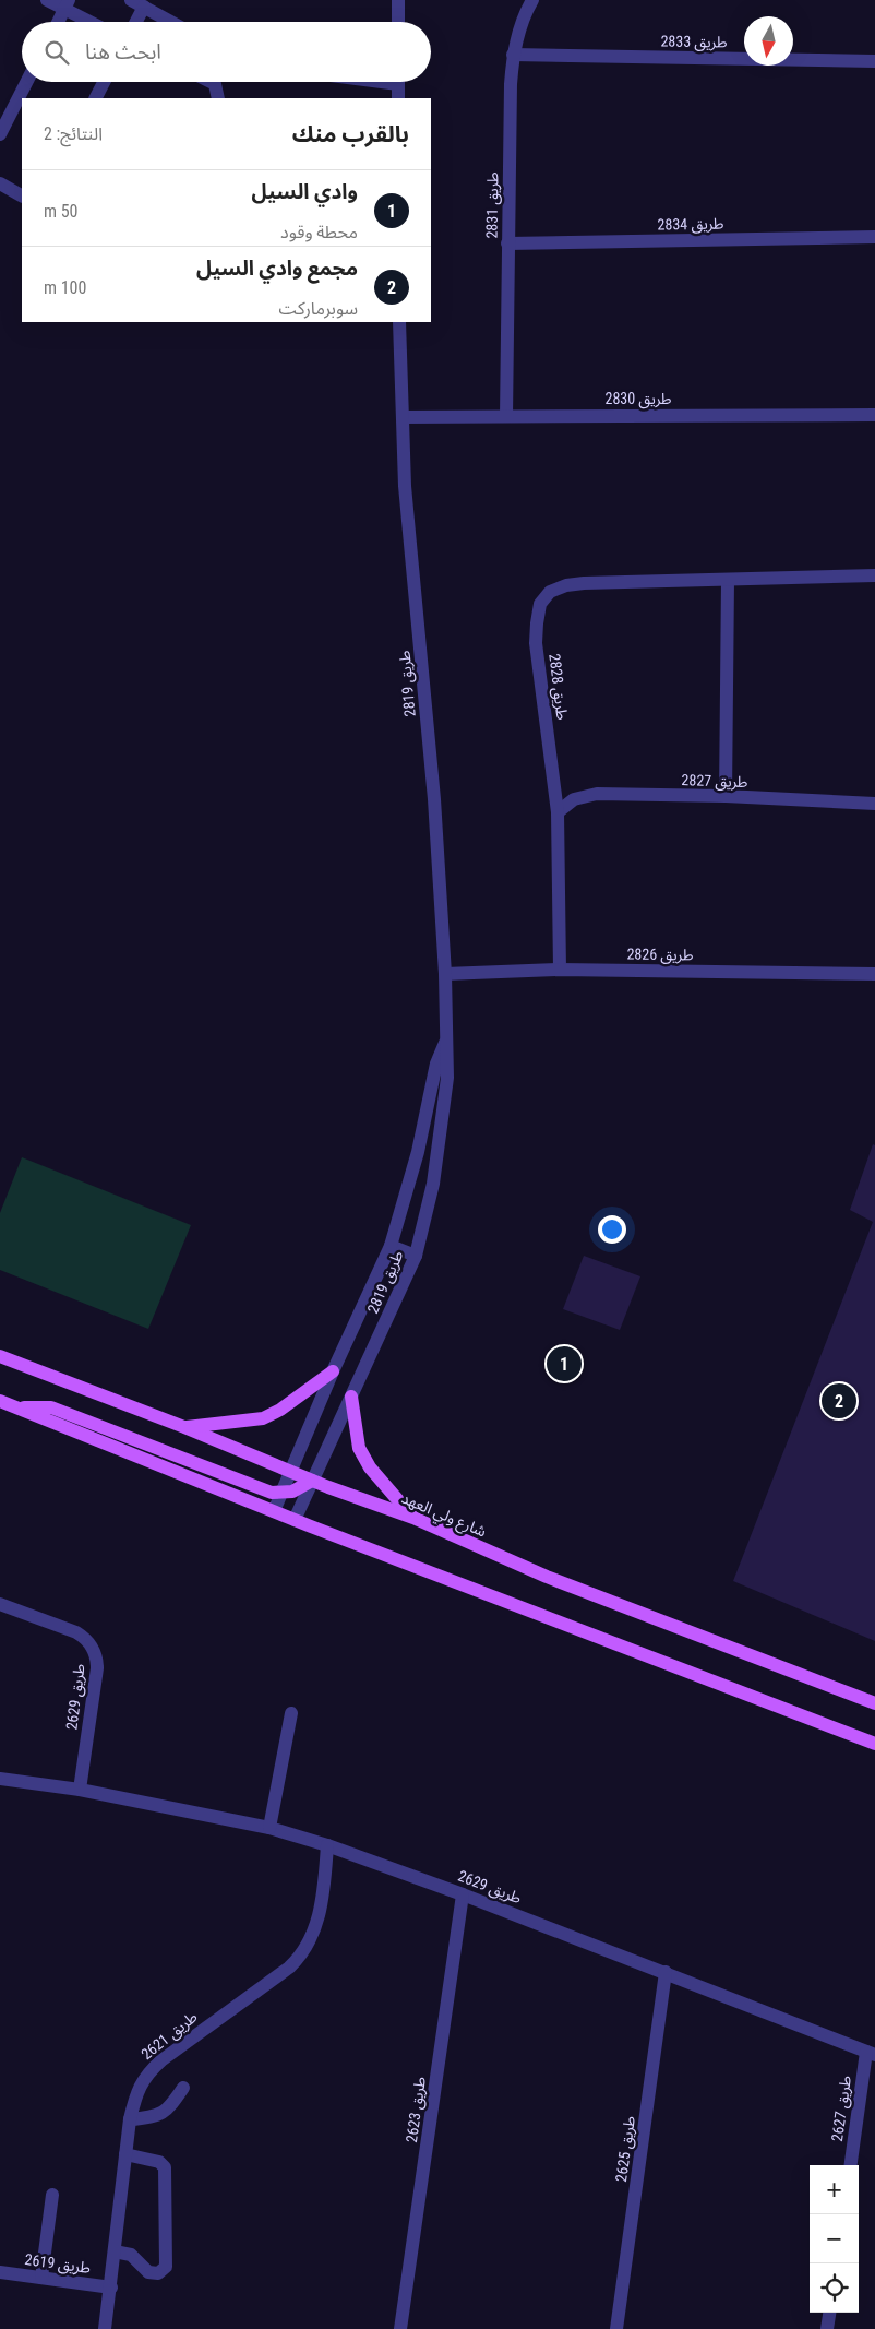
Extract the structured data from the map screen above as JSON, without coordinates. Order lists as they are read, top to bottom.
{
  "streets": {
    "main road": ["شارع ولي العهد"],
    "street": [
      "طريق 2833",
      "طريق 2831",
      "طريق 2834",
      "طريق 2830",
      "طريق 2819",
      "طريق 2828",
      "طريق 2827",
      "طريق 2826",
      "طريق 2629",
      "طريق 2621",
      "طريق 2627",
      "طريق 2623",
      "طريق 2625",
      "طريق 2619"
    ]
  },
  "crossings": [
    ["طريق 2833", "طريق 2831"],
    ["طريق 2831", "طريق 2834"],
    ["طريق 2831", "طريق 2830"],
    ["طريق 2830", "طريق 2819"],
    ["طريق 2819", "طريق 2826"],
    ["طريق 2819", "شارع ولي العهد"],
    ["طريق 2828", "طريق 2827"],
    ["طريق 2828", "طريق 2826"],
    ["طريق 2629", "طريق 2621"],
    ["طريق 2629", "طريق 2627"],
    ["طريق 2629", "طريق 2623"],
    ["طريق 2629", "طريق 2625"],
    ["طريق 2621", "طريق 2619"]
  ],
  "north": "bottom",
  "page": {
    "search": "ابحث هنا",
    "heading": ["بالقرب منك", "النتائج: 2"],
    "list": [
      {
        "mark": "1",
        "name": "وادي السيل",
        "note": "محطة وقود",
        "value": "50 m"
      },
      {
        "mark": "2",
        "name": "مجمع وادي السيل",
        "note": "سوبرماركت",
        "value": "100 m"
      }
    ],
    "pins": ["1", "2"],
    "map_buttons": ["+", "−"]
  }
}
